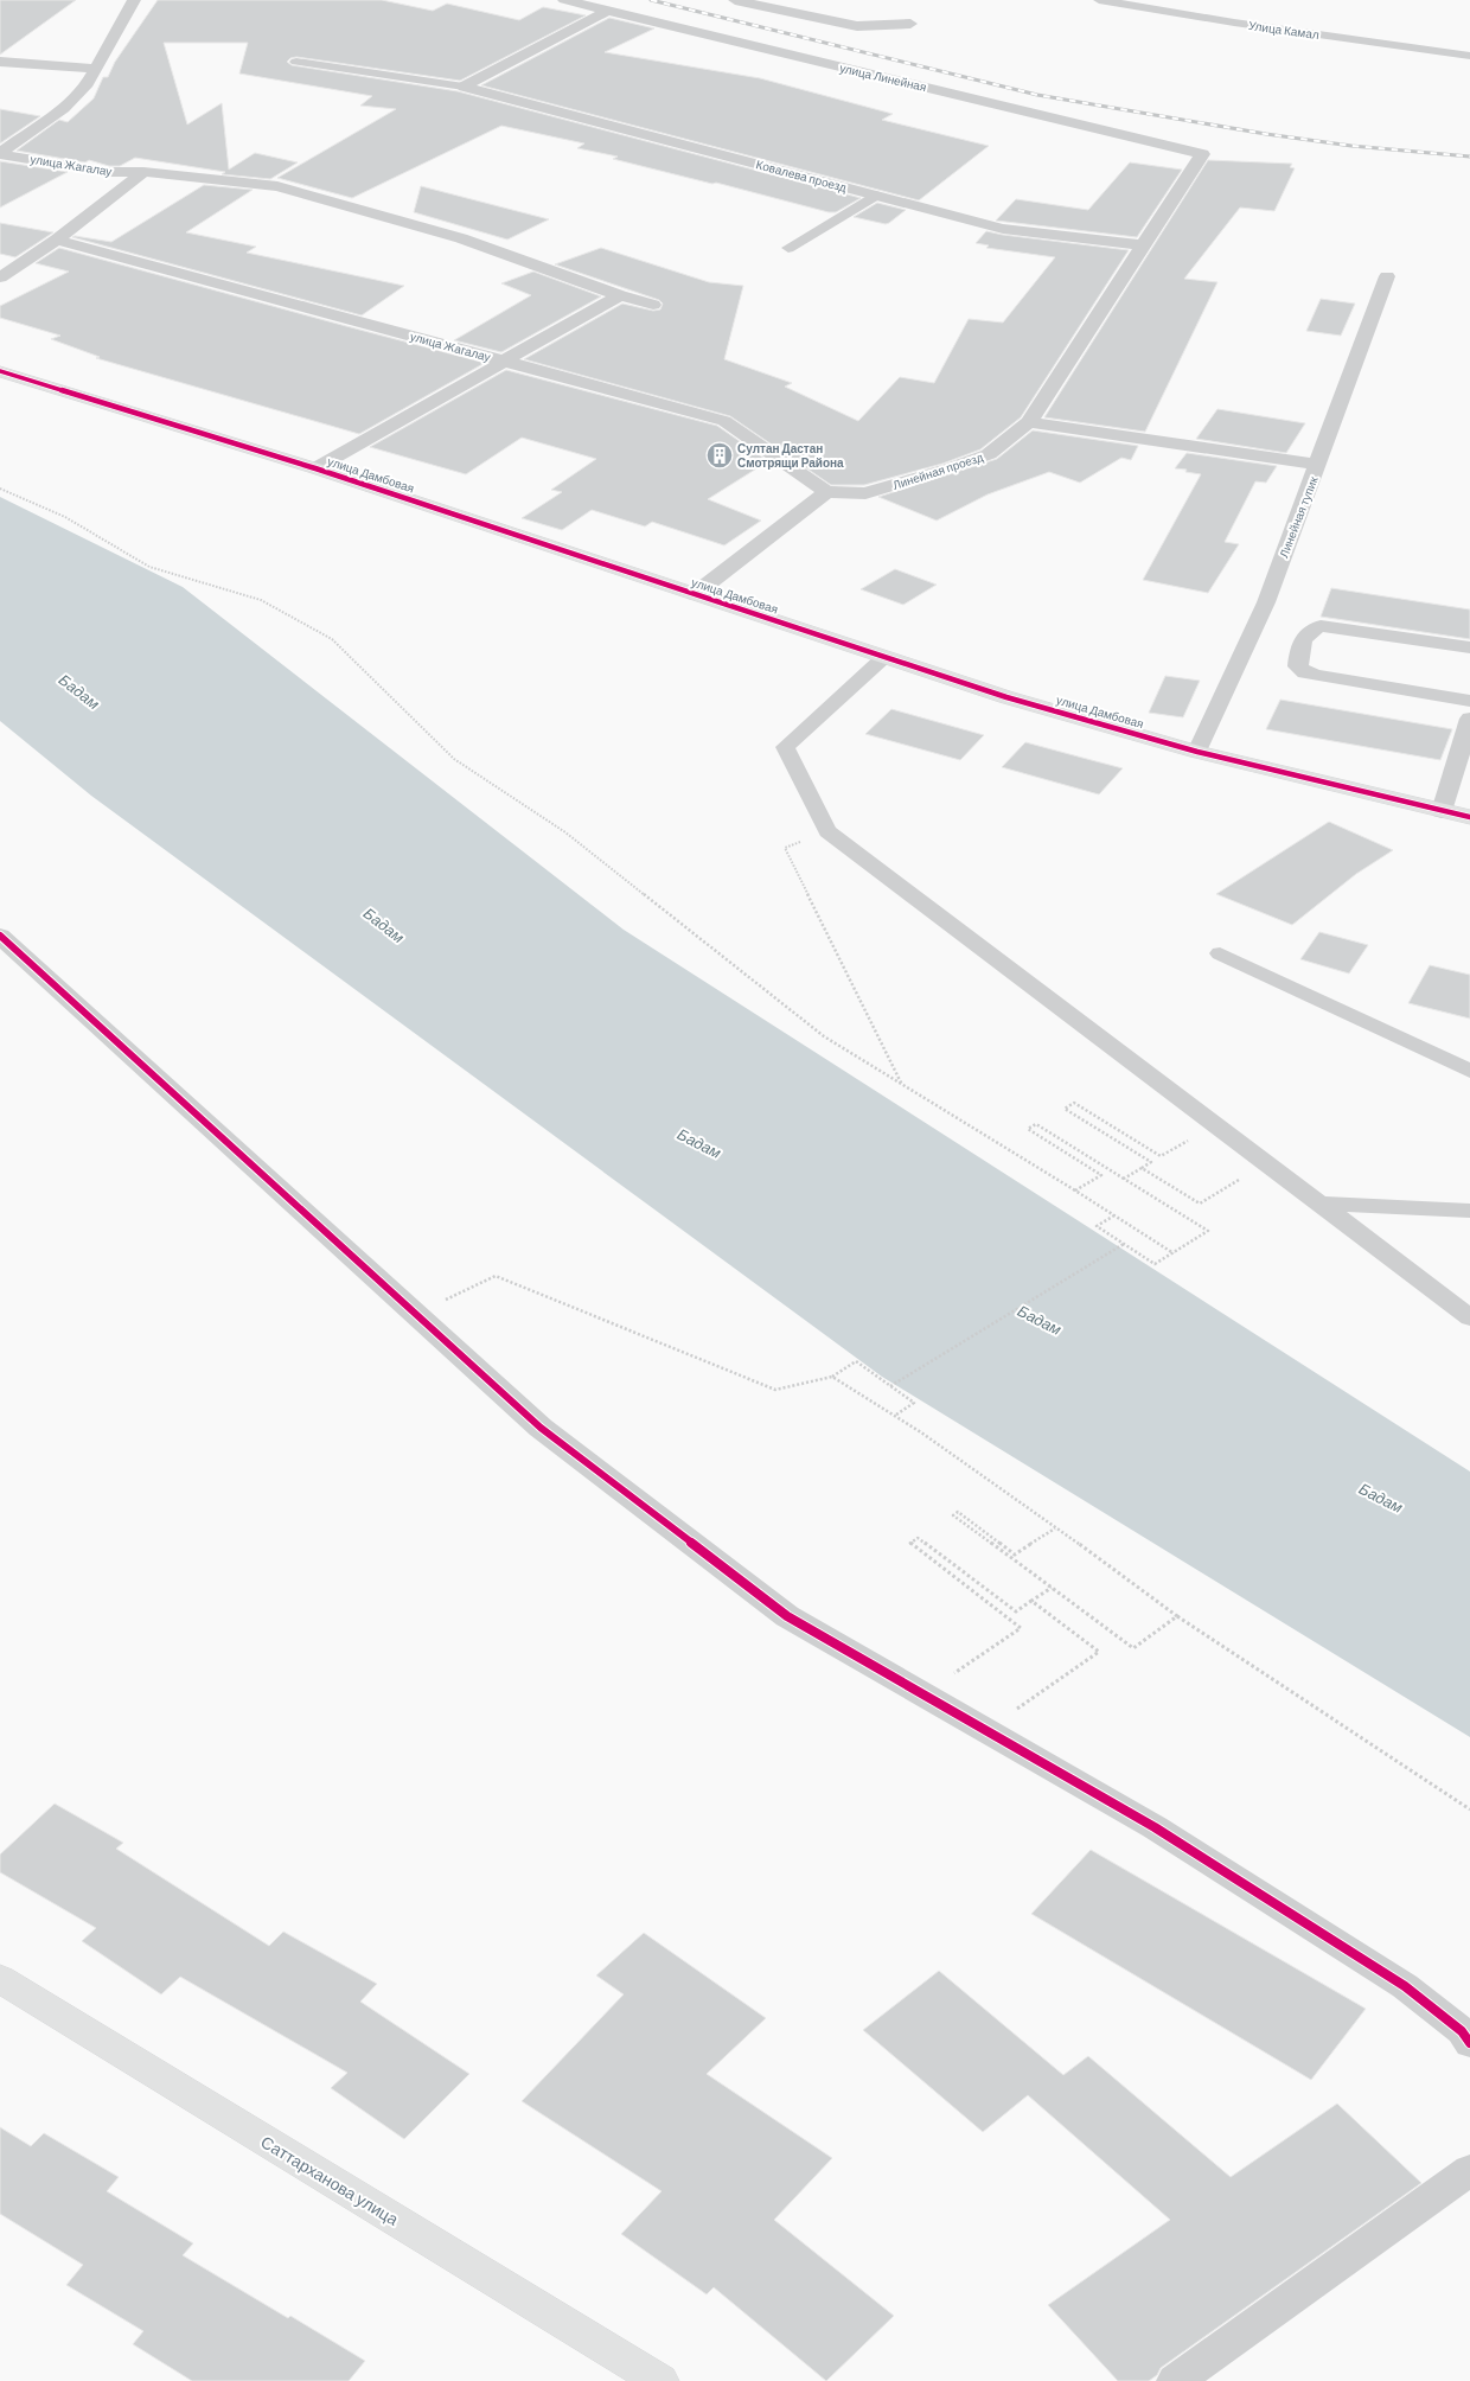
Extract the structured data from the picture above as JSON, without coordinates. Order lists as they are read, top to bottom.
{
  "streets": {
    "street": [
      "улица Линейная",
      "улица Жагалау",
      "Ковалева проезд",
      "Линейная проезд",
      "улица Дамбовая",
      "Линейная тупик",
      "Саттарханова улица"
    ],
    "lane": ["Улица Камал"]
  },
  "crossings": [
    ["улица Линейная", "Линейная проезд"],
    ["улица Жагалау", "Линейная проезд"],
    ["Ковалева проезд", "Линейная проезд"],
    ["улица Дамбовая", "Линейная тупик"]
  ],
  "water": ["Бадам"],
  "places": {
    "building": ["Султан Дастан Смотрящи Района"]
  }
}
